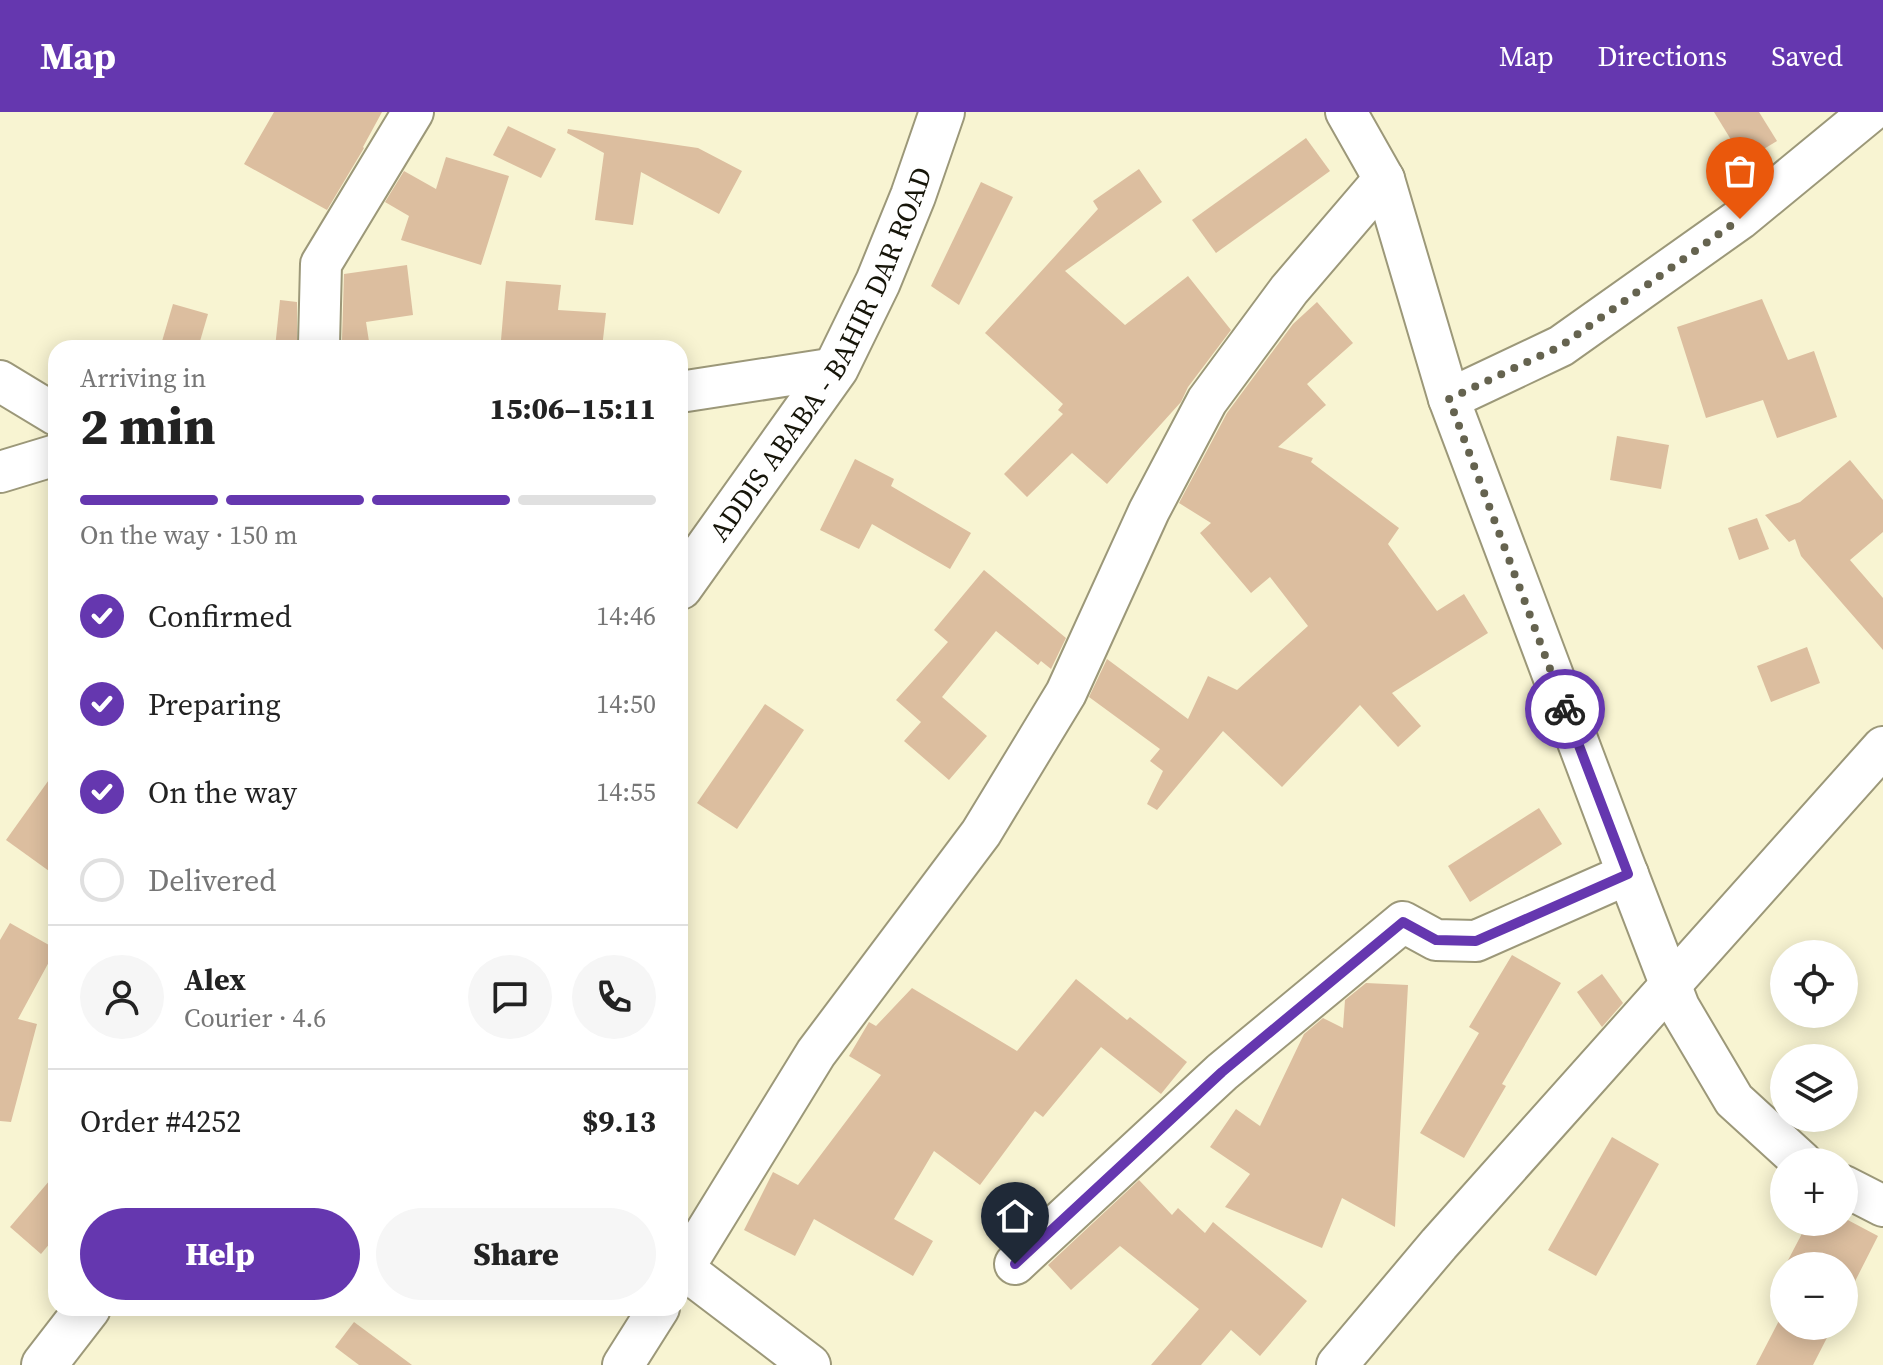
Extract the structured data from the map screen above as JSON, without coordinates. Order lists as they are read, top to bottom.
{
  "streets": {
    "highway": ["ADDIS ABABA - BAHIR DAR ROAD"]
  },
  "page": {
    "header": "Map",
    "nav": ["Map", "Directions", "Saved"],
    "heading": ["2 min", "Arriving in", "15:06–15:11"],
    "panel": [
      "Alex",
      "Courier · 4.6",
      "Order #4252",
      "$9.13"
    ],
    "bar": "On the way · 150 m",
    "list": [
      ["Confirmed", "14:46"],
      ["Preparing", "14:50"],
      ["On the way", "14:55"],
      "Delivered"
    ],
    "map_buttons": ["+", "−"],
    "buttons": ["Help", "Share"]
  }
}
